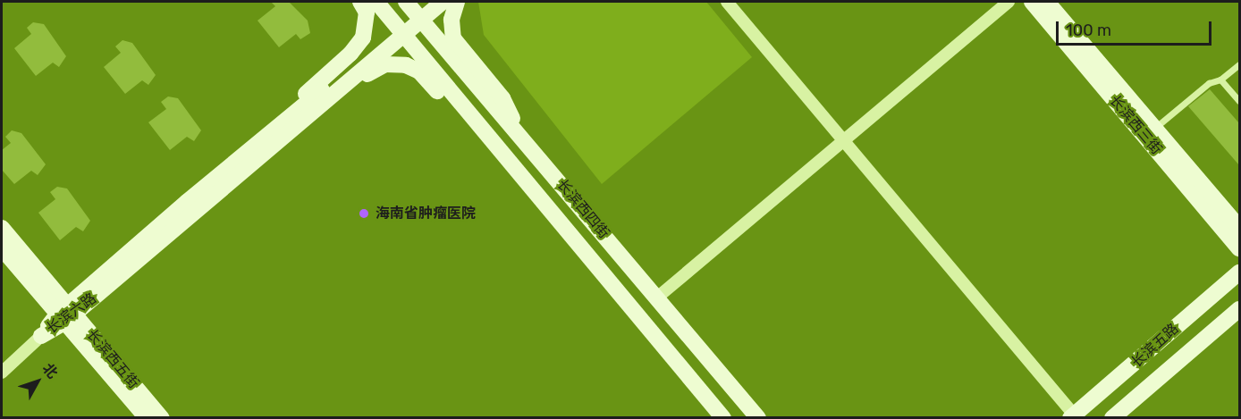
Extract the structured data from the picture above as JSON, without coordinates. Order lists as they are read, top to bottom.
{
  "streets": {
    "main road": [
      "长滨西三街",
      "长滨西四街",
      "长滨六路",
      "长滨五路",
      "长滨西五街"
    ]
  },
  "crossings": [
    ["长滨西四街", "长滨六路"],
    ["长滨六路", "长滨西五街"]
  ],
  "places": ["海南省肿瘤医院"],
  "scale_bar": "100 m",
  "north": "top right"
}
